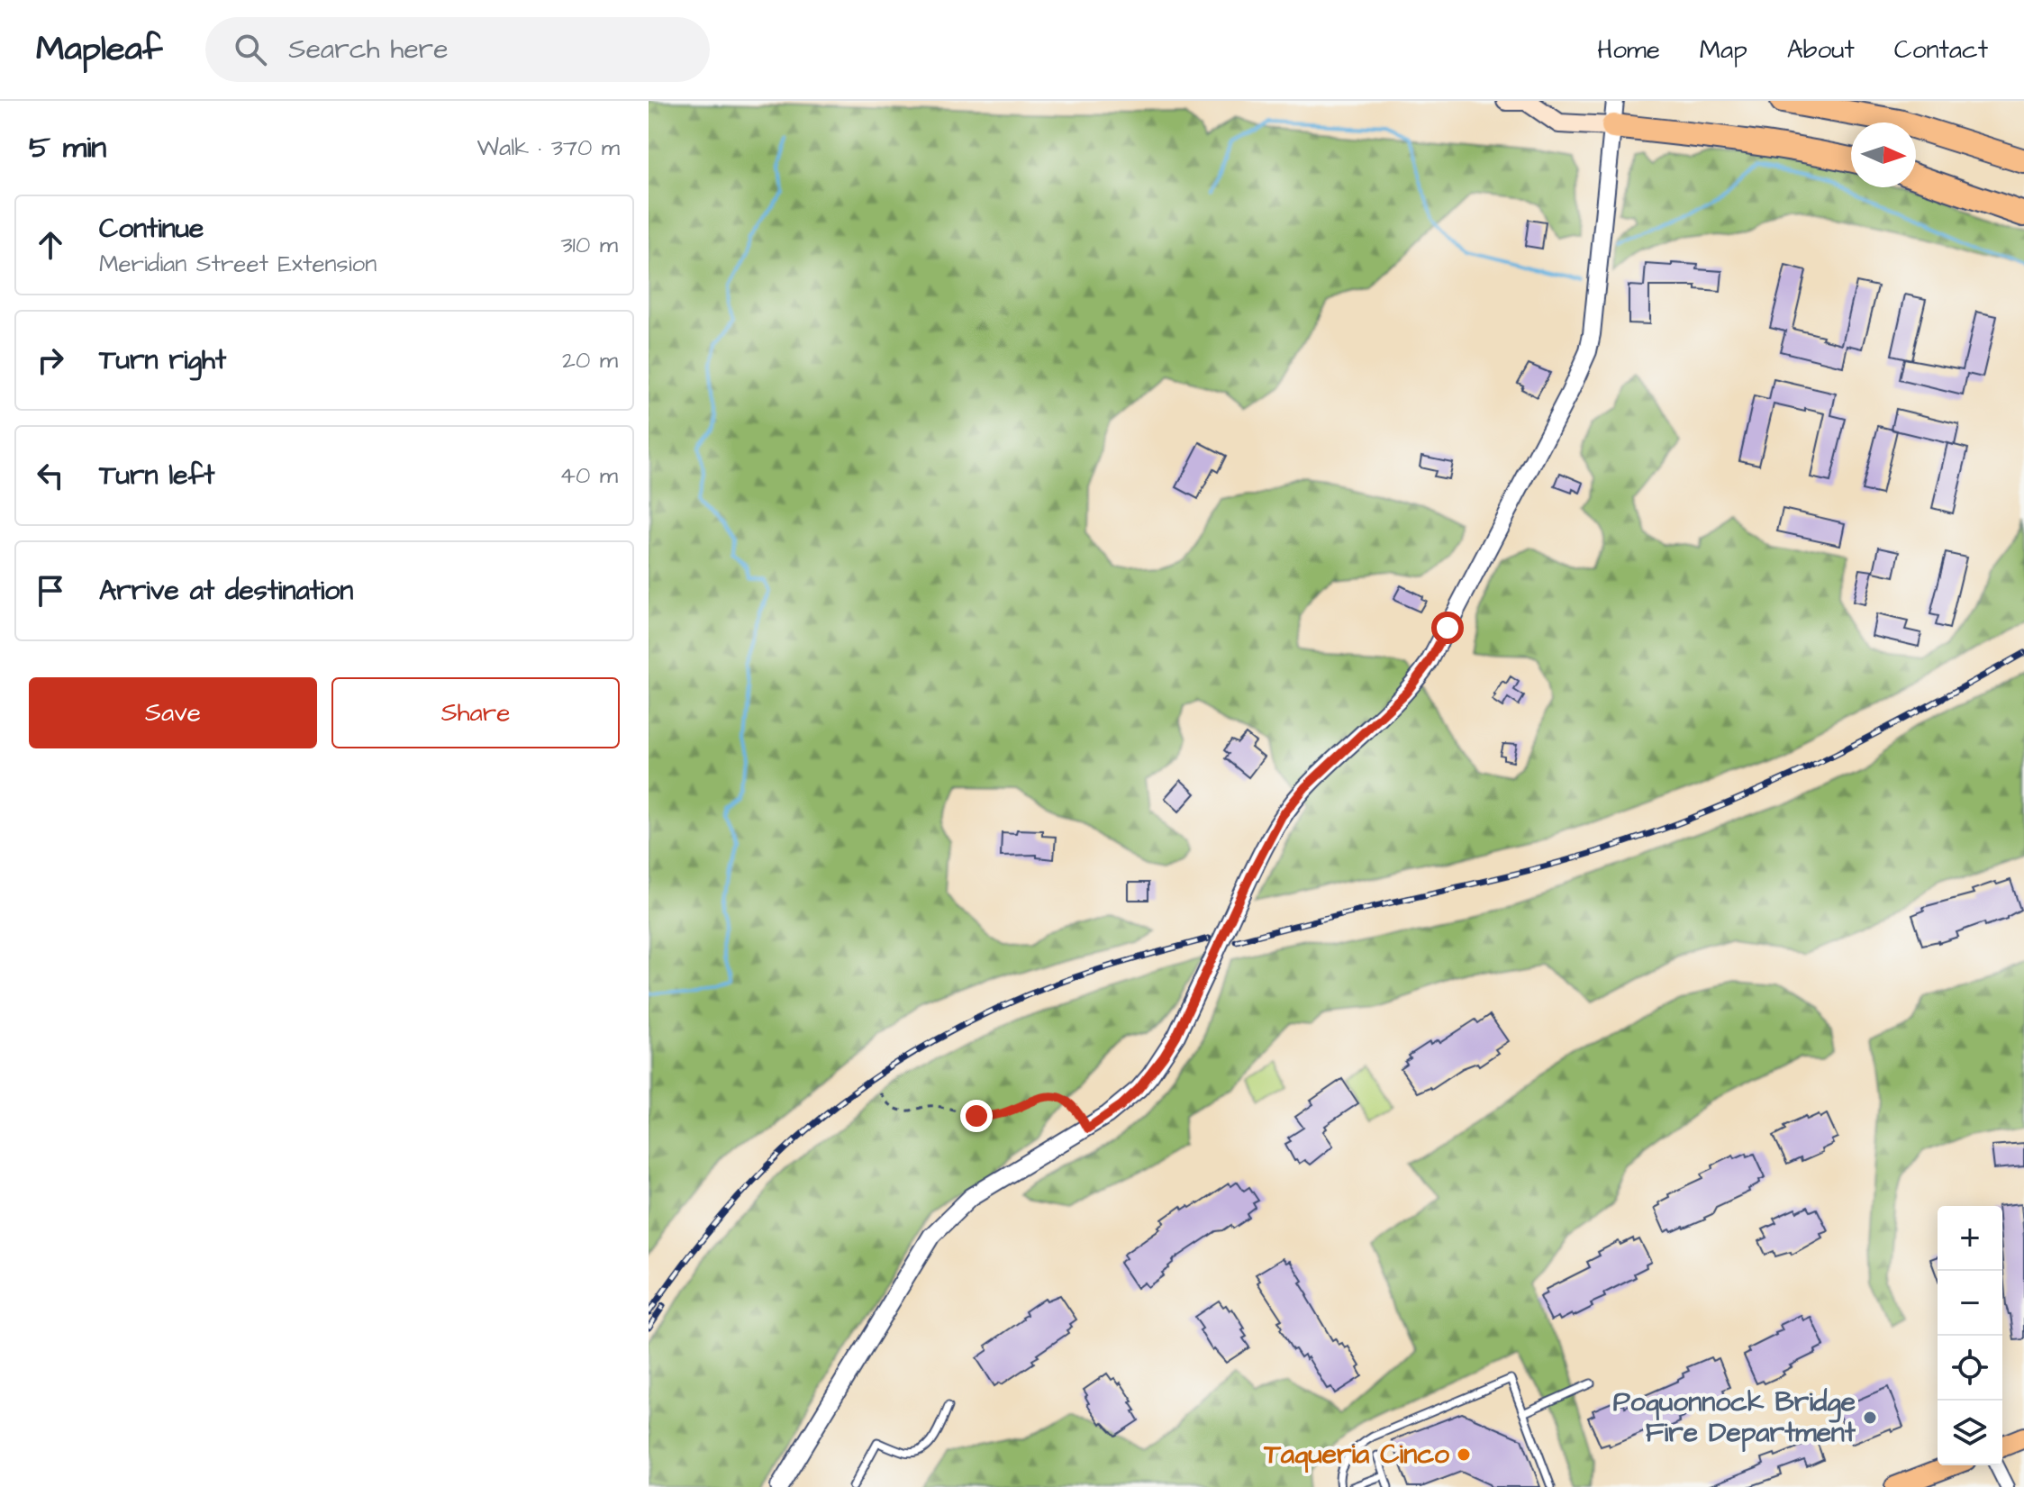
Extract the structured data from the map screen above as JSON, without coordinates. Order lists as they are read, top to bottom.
{
  "places": ["Poquonnock Bridge Fire Department", "Taqueria Cinco"],
  "north": "right",
  "page": {
    "header": "Mapleaf",
    "search": "Search here",
    "nav": [
      "Home",
      "Map",
      "About",
      "Contact"
    ],
    "heading": ["5 min", "Walk · 370 m"],
    "list": [
      ["Continue", "Meridian Street Extension", "310 m"],
      ["Turn right", "20 m"],
      ["Turn left", "40 m"],
      "Arrive at destination"
    ],
    "buttons": ["Save", "Share"],
    "map_buttons": ["+", "−"]
  }
}
